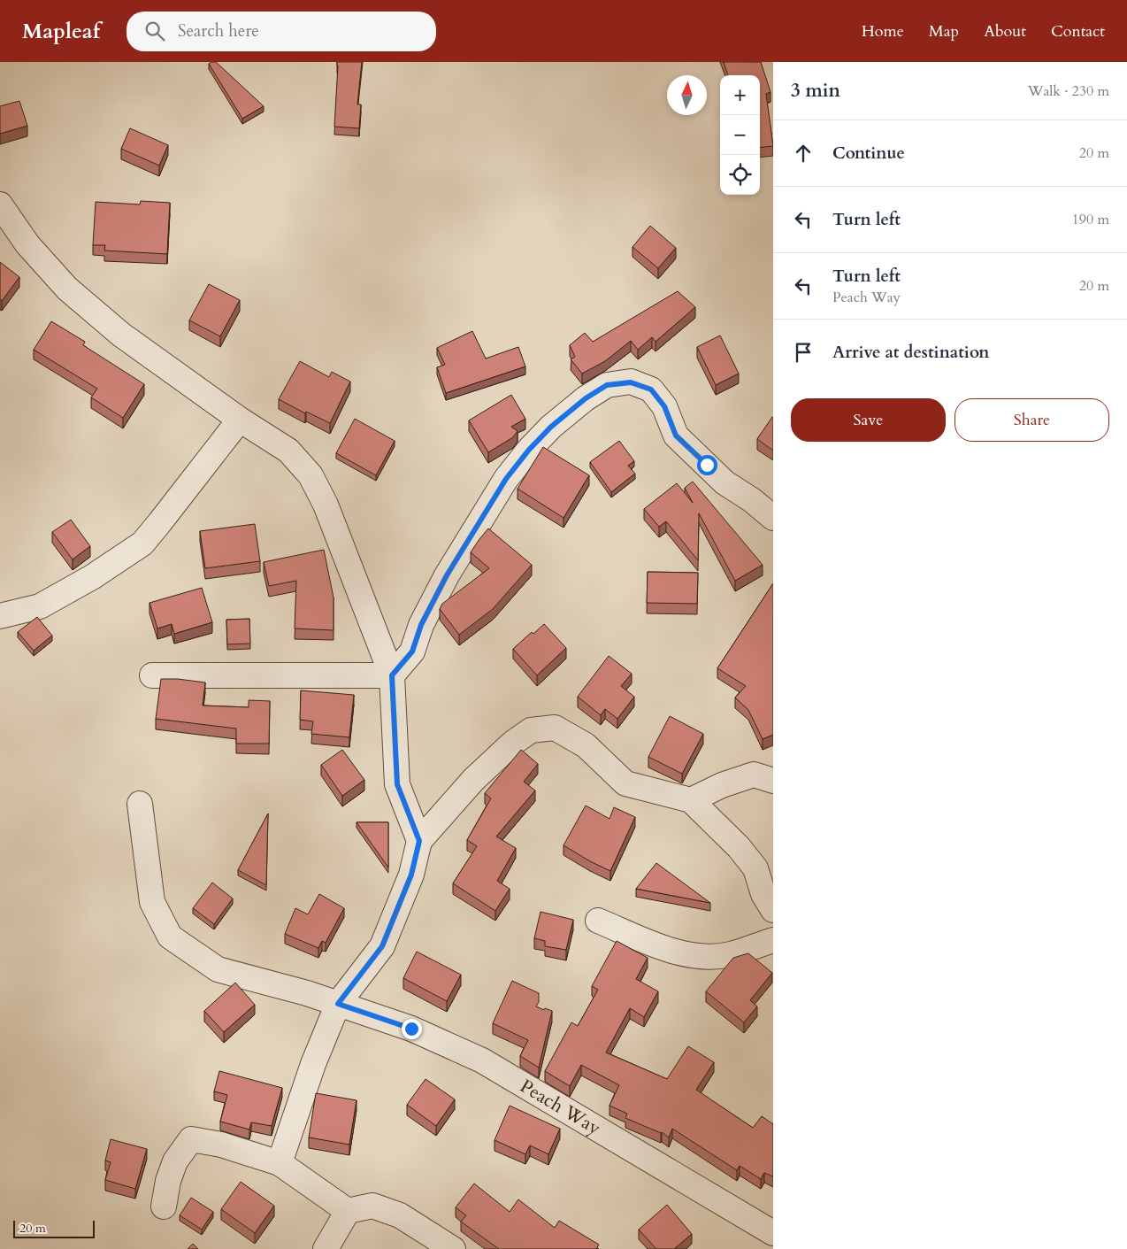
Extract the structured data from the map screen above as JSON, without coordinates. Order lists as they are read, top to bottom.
{
  "streets": {
    "street": ["Peach Way"]
  },
  "scale_bar": "20 m",
  "north": "top",
  "page": {
    "header": "Mapleaf",
    "search": "Search here",
    "nav": [
      "Home",
      "Map",
      "About",
      "Contact"
    ],
    "heading": ["3 min", "Walk · 230 m"],
    "map_buttons": ["+", "−"],
    "list": [
      ["Continue", "20 m"],
      ["Turn left", "190 m"],
      ["Turn left", "Peach Way", "20 m"],
      "Arrive at destination"
    ],
    "buttons": ["Save", "Share"],
    "scale": "20 m"
  }
}
